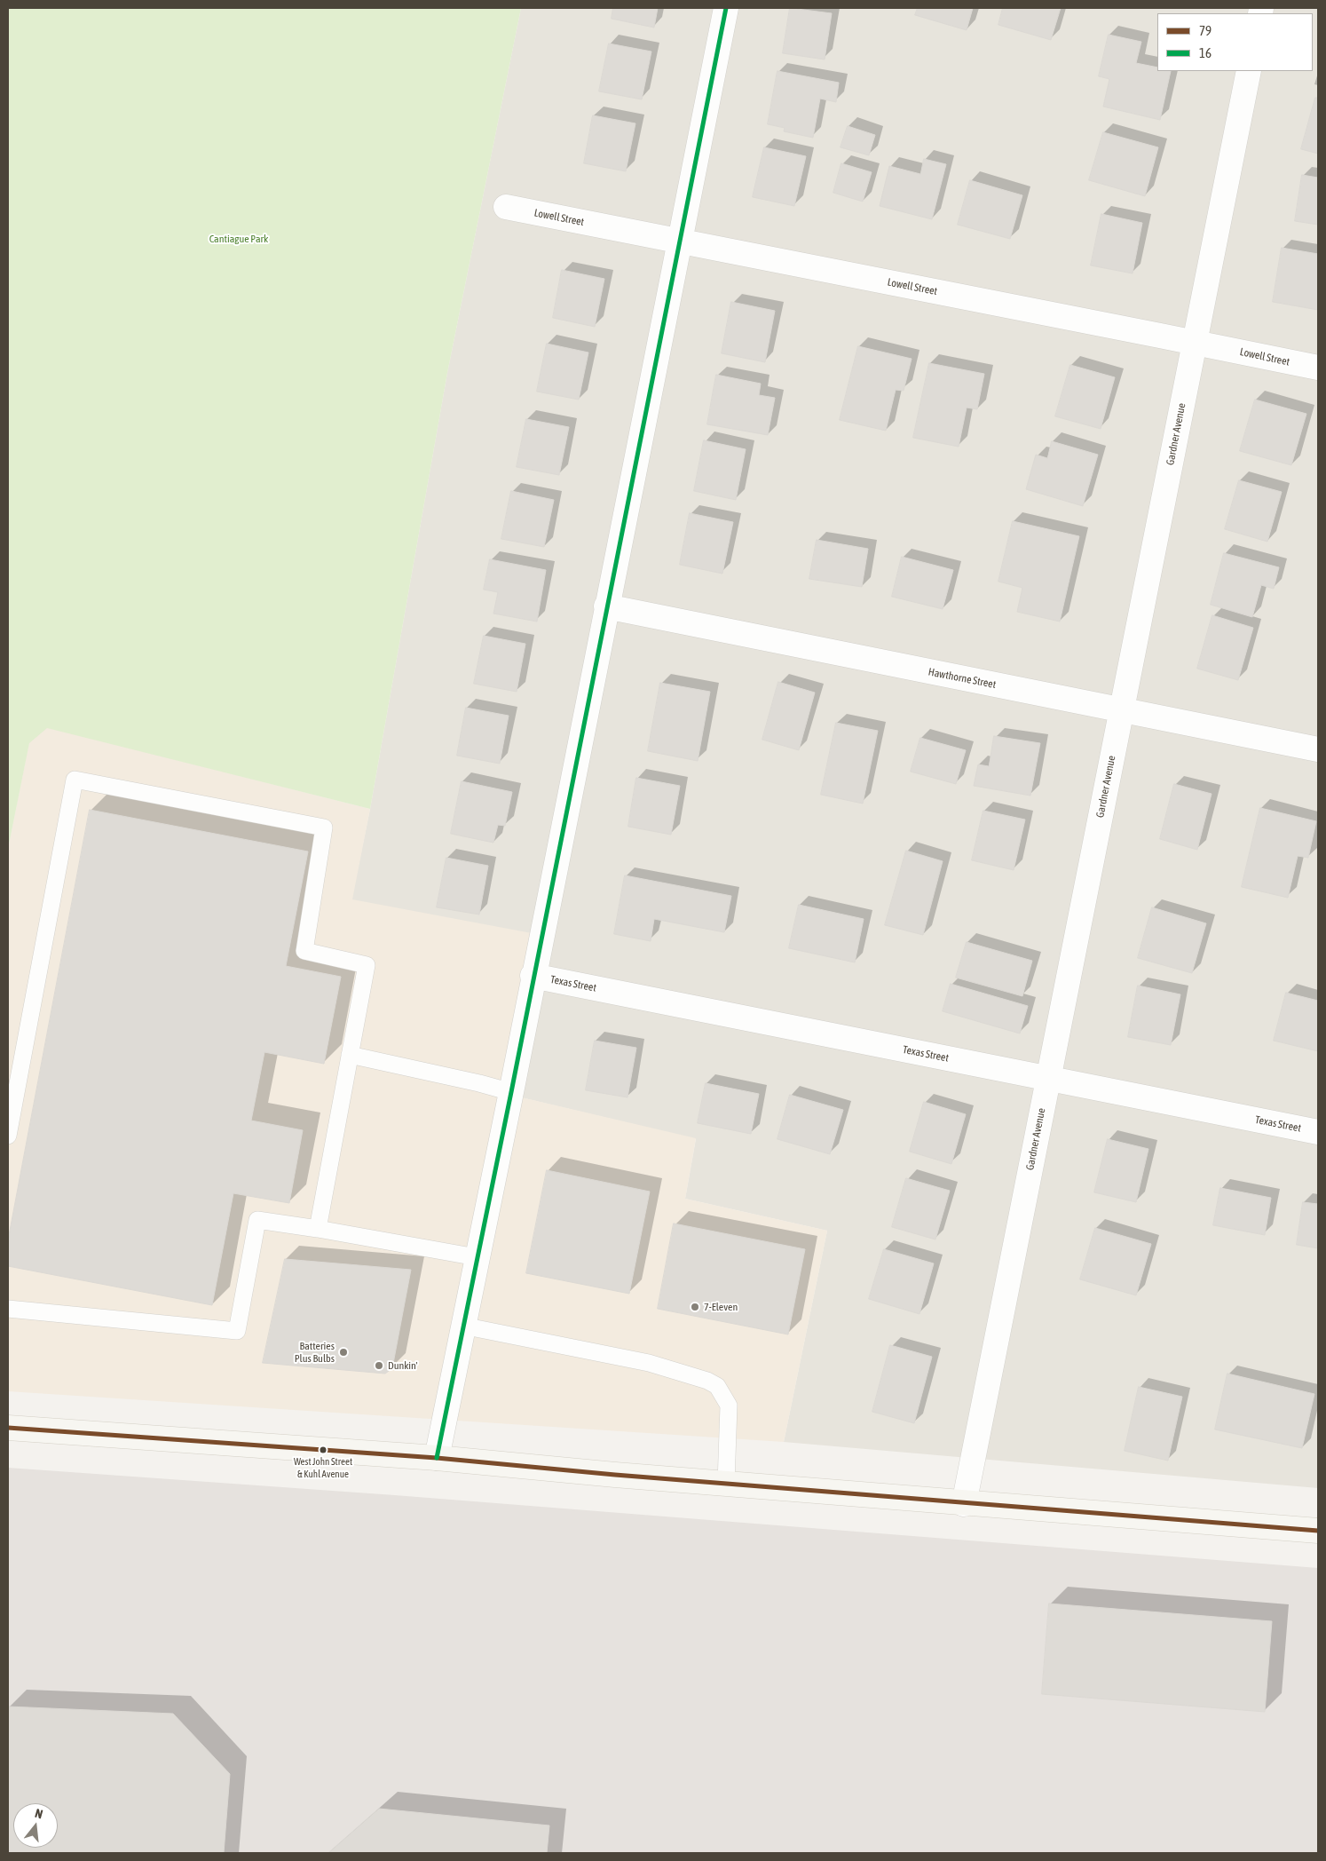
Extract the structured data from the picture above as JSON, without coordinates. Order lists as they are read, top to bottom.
{
  "streets": {
    "street": [
      "Lowell Street",
      "Gardner Avenue",
      "Hawthorne Street",
      "Texas Street"
    ]
  },
  "crossings": [
    ["Lowell Street", "Gardner Avenue"],
    ["Gardner Avenue", "Hawthorne Street"],
    ["Gardner Avenue", "Texas Street"]
  ],
  "parks": ["Cantiague Park"],
  "places": [
    "7-Eleven",
    "Batteries Plus Bulbs",
    "Dunkin'",
    "West John Street & Kuhl Avenue"
  ],
  "lines": ["transit line 16", "transit line 79"],
  "legend": ["79", "16"],
  "north": "top"
}
